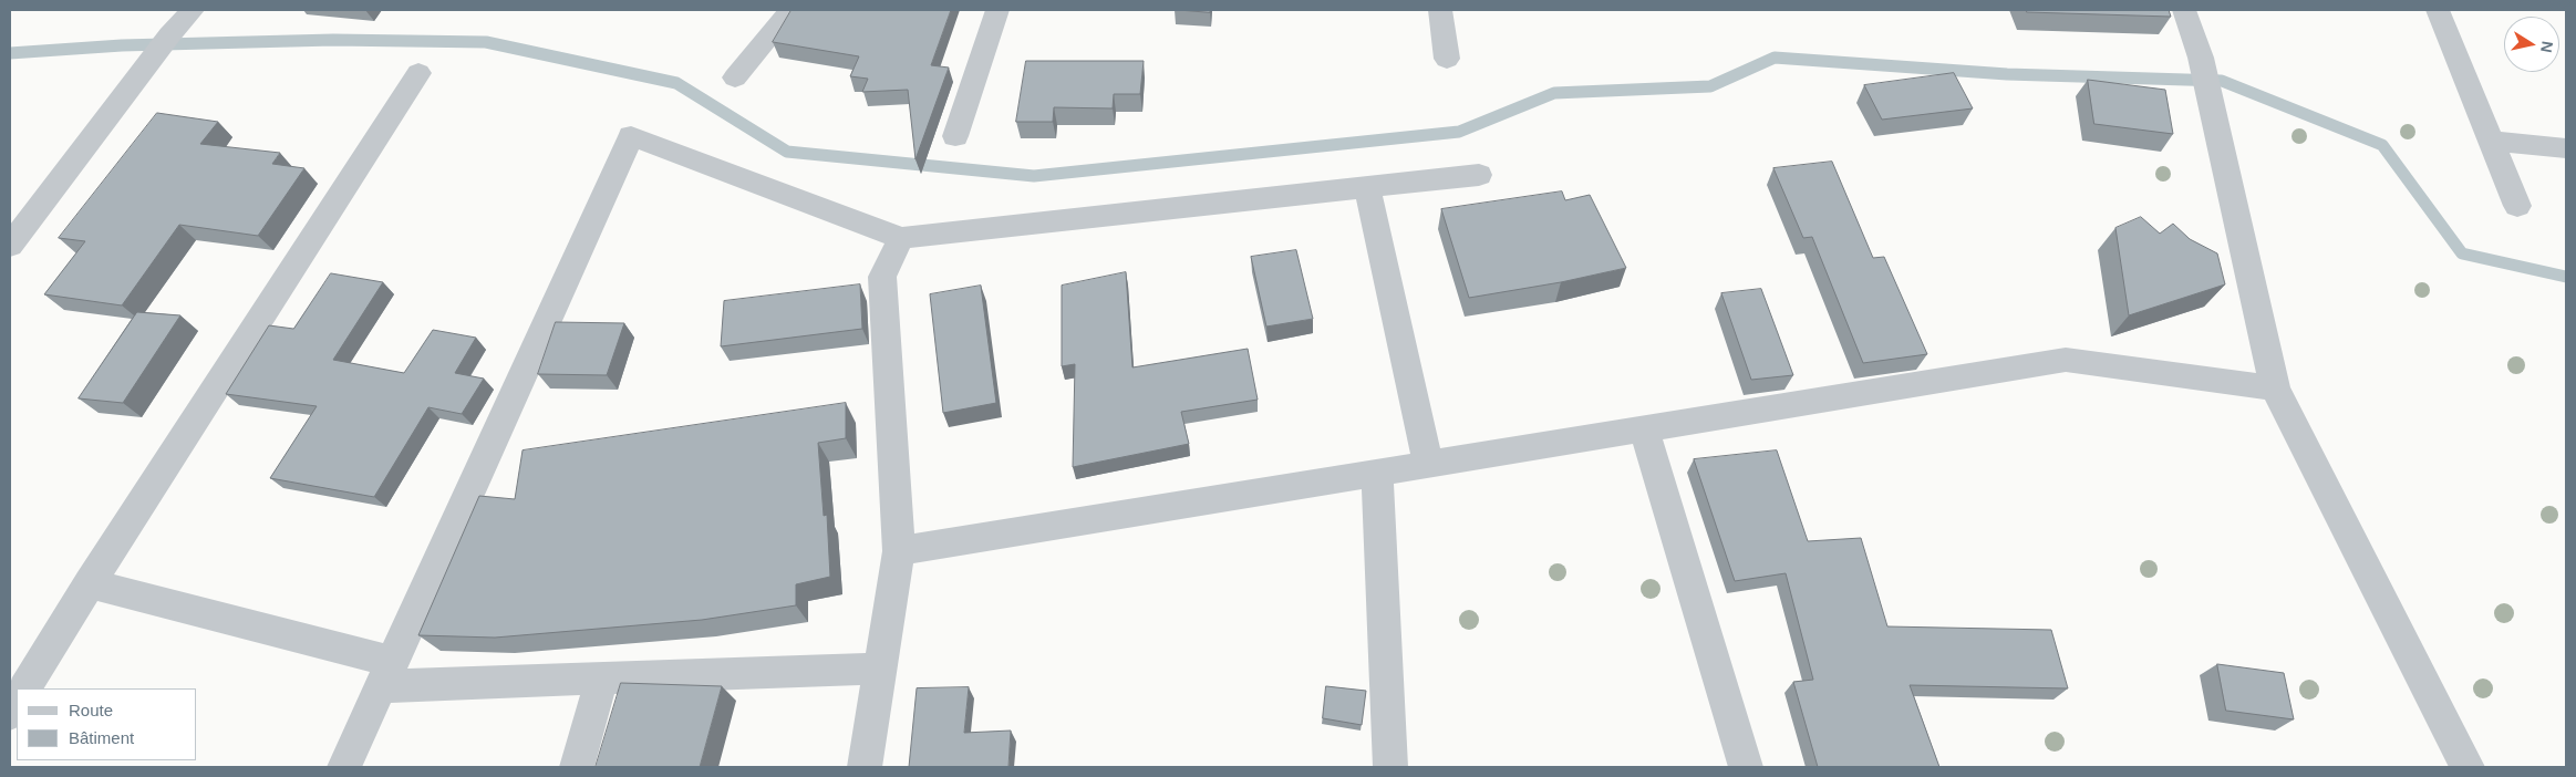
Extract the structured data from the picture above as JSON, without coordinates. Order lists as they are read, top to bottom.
{
  "legend": ["Route", "Bâtiment"],
  "north": "right"
}
